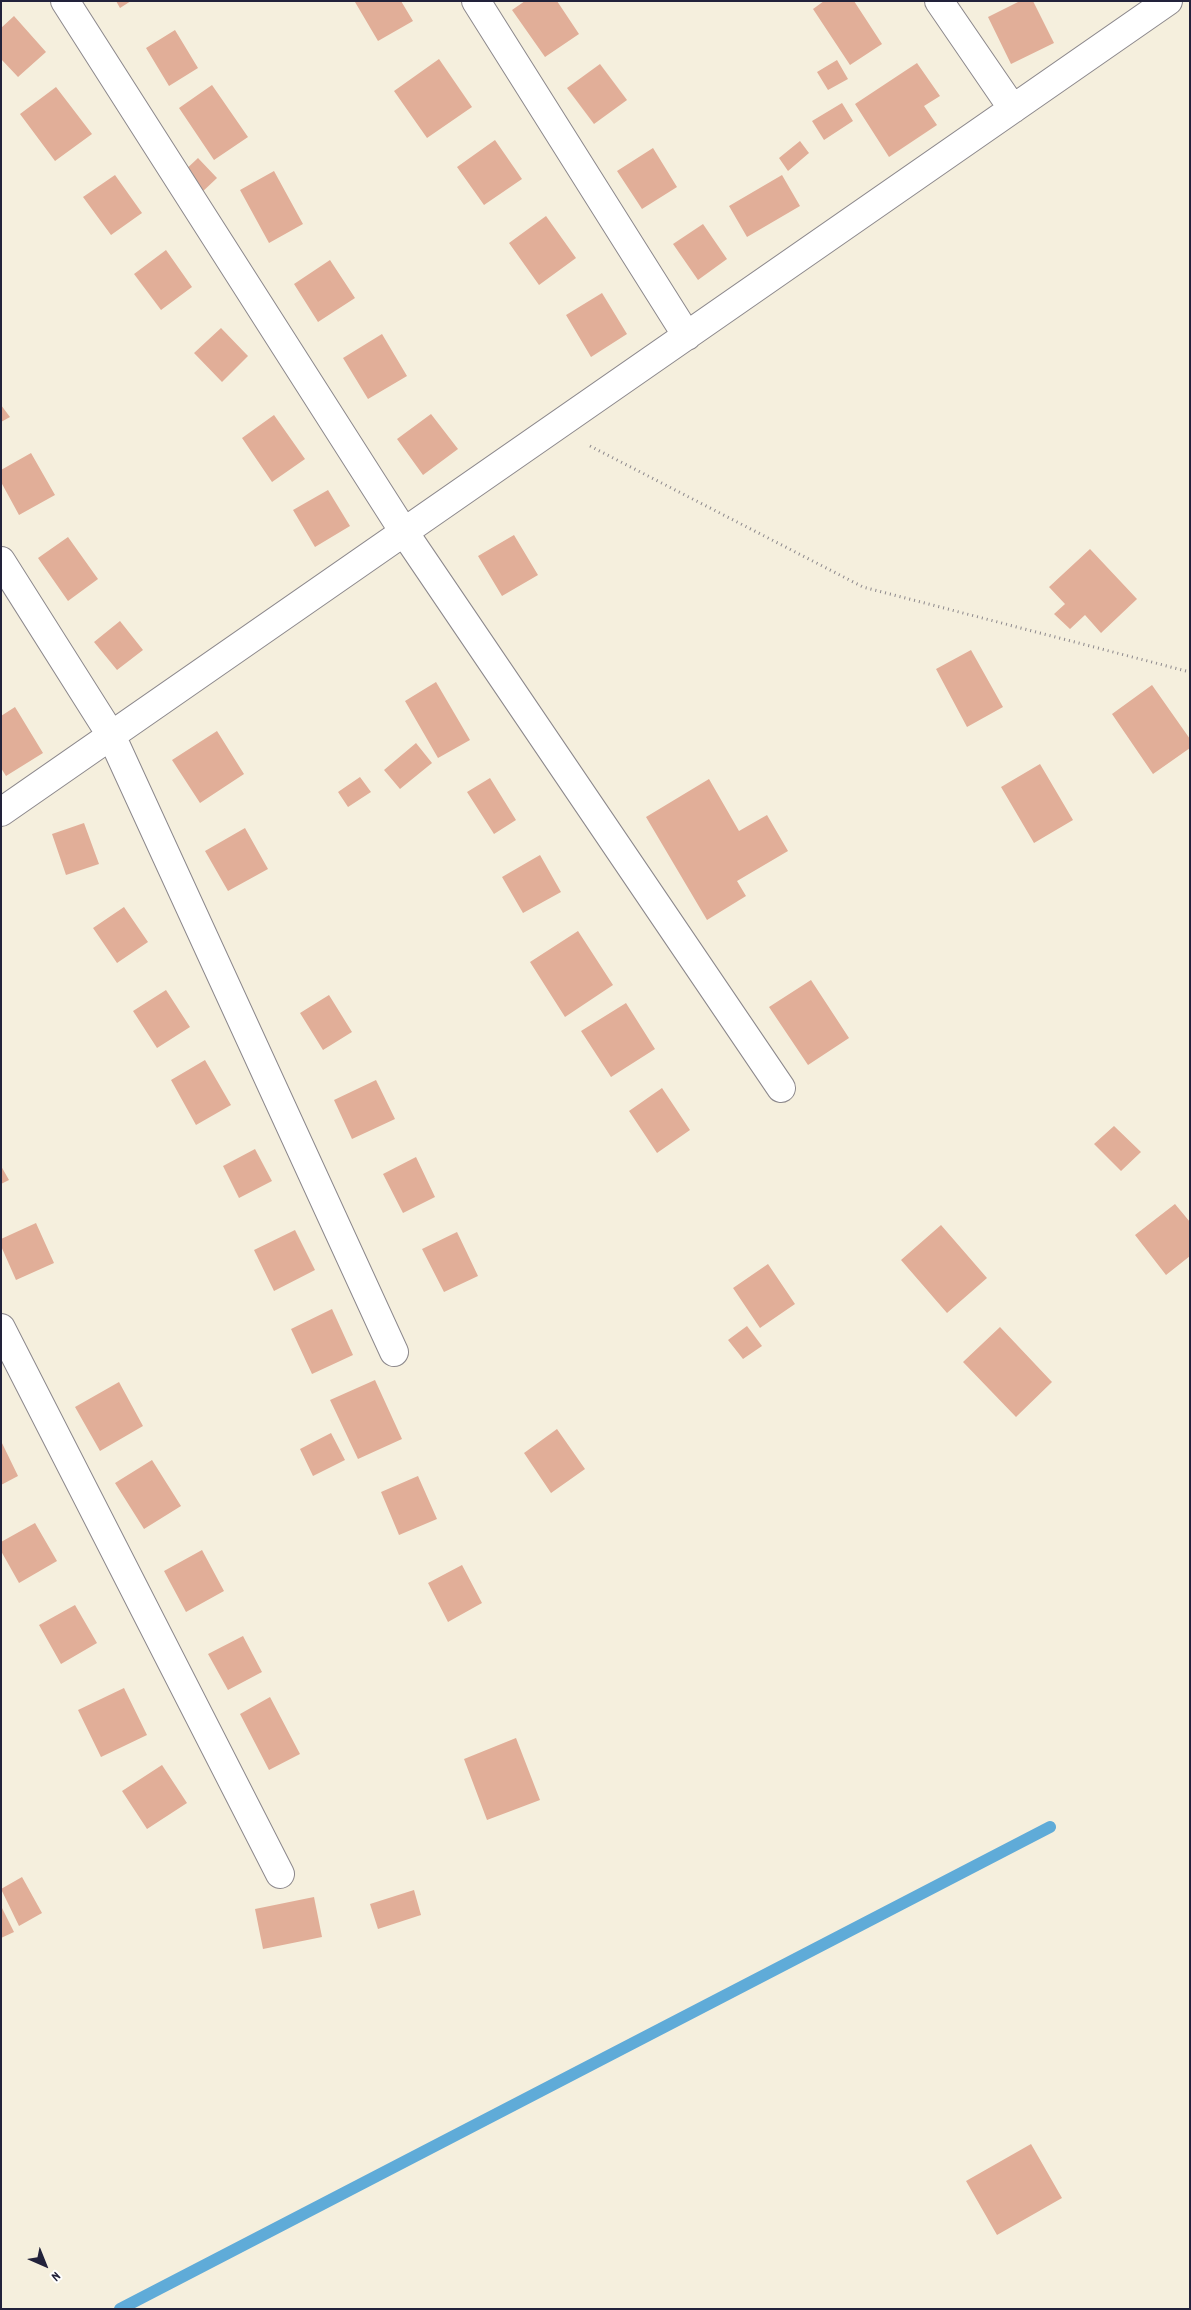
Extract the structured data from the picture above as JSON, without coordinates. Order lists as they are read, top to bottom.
{
  "north": "bottom right"
}
